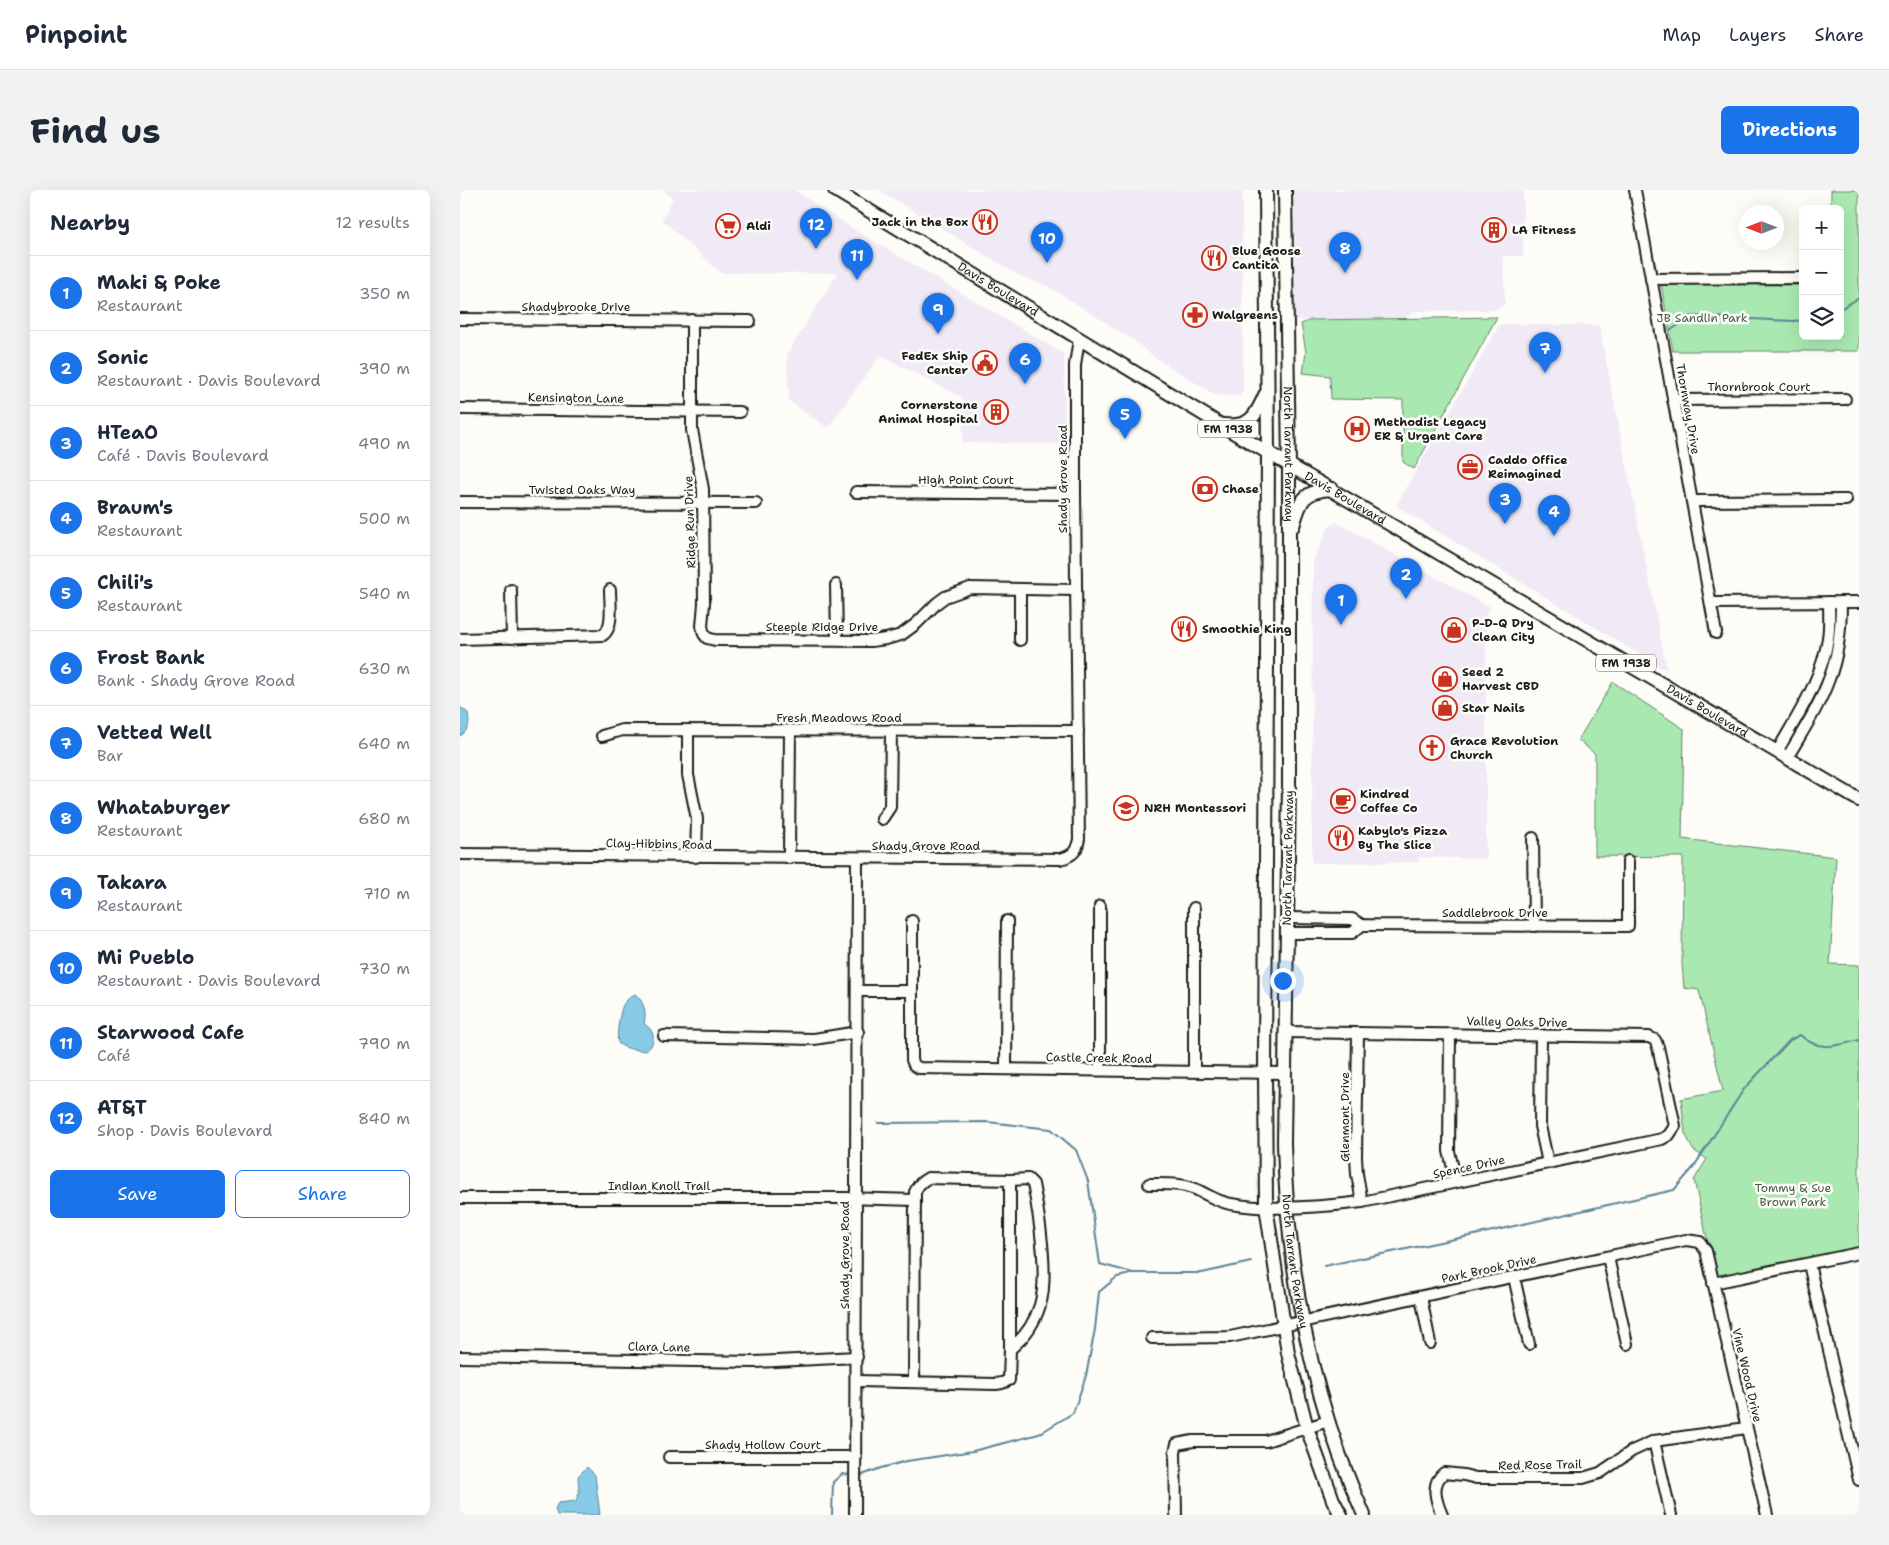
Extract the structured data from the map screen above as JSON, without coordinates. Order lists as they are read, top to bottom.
{
  "streets": {
    "main road": ["Davis Boulevard", "FM 1938", "North Tarrant Parkway"],
    "street": [
      "Shadybrooke Drive",
      "Thornbrook Court",
      "Kensington Lane",
      "Thornway Drive",
      "Shady Grove Road",
      "High Point Court",
      "Twisted Oaks Way",
      "Ridge Run Drive",
      "Steeple Ridge Drive",
      "Fresh Meadows Road",
      "Clay-Hibbins Road",
      "Saddlebrook Drive",
      "Valley Oaks Drive",
      "Castle Creek Road",
      "Glenmont Drive",
      "Spence Drive",
      "Indian Knoll Trail",
      "Park Brook Drive",
      "Clara Lane",
      "Vine Wood Drive",
      "Shady Hollow Court",
      "Red Rose Trail"
    ]
  },
  "crossings": [
    ["Davis Boulevard", "North Tarrant Parkway"],
    ["Davis Boulevard", "Shady Grove Road"],
    ["Shadybrooke Drive", "Ridge Run Drive"],
    ["Thornbrook Court", "Thornway Drive"],
    ["Kensington Lane", "Ridge Run Drive"],
    ["North Tarrant Parkway", "Saddlebrook Drive"],
    ["North Tarrant Parkway", "Valley Oaks Drive"],
    ["North Tarrant Parkway", "Castle Creek Road"],
    ["North Tarrant Parkway", "Spence Drive"],
    ["North Tarrant Parkway", "Park Brook Drive"],
    ["Shady Grove Road", "High Point Court"],
    ["Shady Grove Road", "Steeple Ridge Drive"],
    ["Shady Grove Road", "Fresh Meadows Road"],
    ["Shady Grove Road", "Clay-Hibbins Road"],
    ["Shady Grove Road", "Indian Knoll Trail"],
    ["Shady Grove Road", "Clara Lane"],
    ["Shady Grove Road", "Shady Hollow Court"],
    ["Twisted Oaks Way", "Ridge Run Drive"],
    ["Ridge Run Drive", "Steeple Ridge Drive"],
    ["Valley Oaks Drive", "Glenmont Drive"],
    ["Valley Oaks Drive", "Spence Drive"],
    ["Glenmont Drive", "Spence Drive"],
    ["Park Brook Drive", "Vine Wood Drive"],
    ["Vine Wood Drive", "Red Rose Trail"]
  ],
  "parks": ["JB Sandlin Park", "Tommy & Sue Brown Park"],
  "places": {
    "restaurant": [
      "Jack in the Box",
      "Blue Goose Cantita",
      "Smoothie King",
      "Kabylo's Pizza By The Slice"
    ],
    "supermarket": ["Aldi"],
    "building": ["LA Fitness", "Cornerstone Animal Hospital"],
    "pharmacy": ["Walgreens"],
    "public building": ["FedEx Ship Center"],
    "hospital": ["Methodist Legacy ER & Urgent Care"],
    "office": ["Caddo Office Reimagined"],
    "bank": ["Chase"],
    "shop": ["P-D-Q Dry Clean City", "Seed 2 Harvest CBD", "Star Nails"],
    "church": ["Grace Revolution Church"],
    "cafe": ["Kindred Coffee Co"],
    "school or university": ["NRH Montessori"]
  },
  "north": "left",
  "page": {
    "header": "Pinpoint",
    "nav": ["Map", "Layers", "Share"],
    "buttons": [
      "Directions",
      ["Save", "Share"]
    ],
    "title": "Find us",
    "heading": ["Nearby", "12 results"],
    "map_buttons": ["+", "−"],
    "pins": [
      "12",
      "10",
      "8",
      "11",
      "9",
      "7",
      "6",
      "5",
      "3",
      "4",
      "2",
      "1"
    ],
    "list": [
      {
        "mark": "1",
        "name": "Maki & Poke",
        "note": "Restaurant",
        "value": "350 m"
      },
      {
        "mark": "2",
        "name": "Sonic",
        "note": "Restaurant · Davis Boulevard",
        "value": "390 m"
      },
      {
        "mark": "3",
        "name": "HTeaO",
        "note": "Café · Davis Boulevard",
        "value": "490 m"
      },
      {
        "mark": "4",
        "name": "Braum's",
        "note": "Restaurant",
        "value": "500 m"
      },
      {
        "mark": "5",
        "name": "Chili's",
        "note": "Restaurant",
        "value": "540 m"
      },
      {
        "mark": "6",
        "name": "Frost Bank",
        "note": "Bank · Shady Grove Road",
        "value": "630 m"
      },
      {
        "mark": "7",
        "name": "Vetted Well",
        "note": "Bar",
        "value": "640 m"
      },
      {
        "mark": "8",
        "name": "Whataburger",
        "note": "Restaurant",
        "value": "680 m"
      },
      {
        "mark": "9",
        "name": "Takara",
        "note": "Restaurant",
        "value": "710 m"
      },
      {
        "mark": "10",
        "name": "Mi Pueblo",
        "note": "Restaurant · Davis Boulevard",
        "value": "730 m"
      },
      {
        "mark": "11",
        "name": "Starwood Cafe",
        "note": "Café",
        "value": "790 m"
      },
      {
        "mark": "12",
        "name": "AT&T",
        "note": "Shop · Davis Boulevard",
        "value": "840 m"
      }
    ]
  }
}
